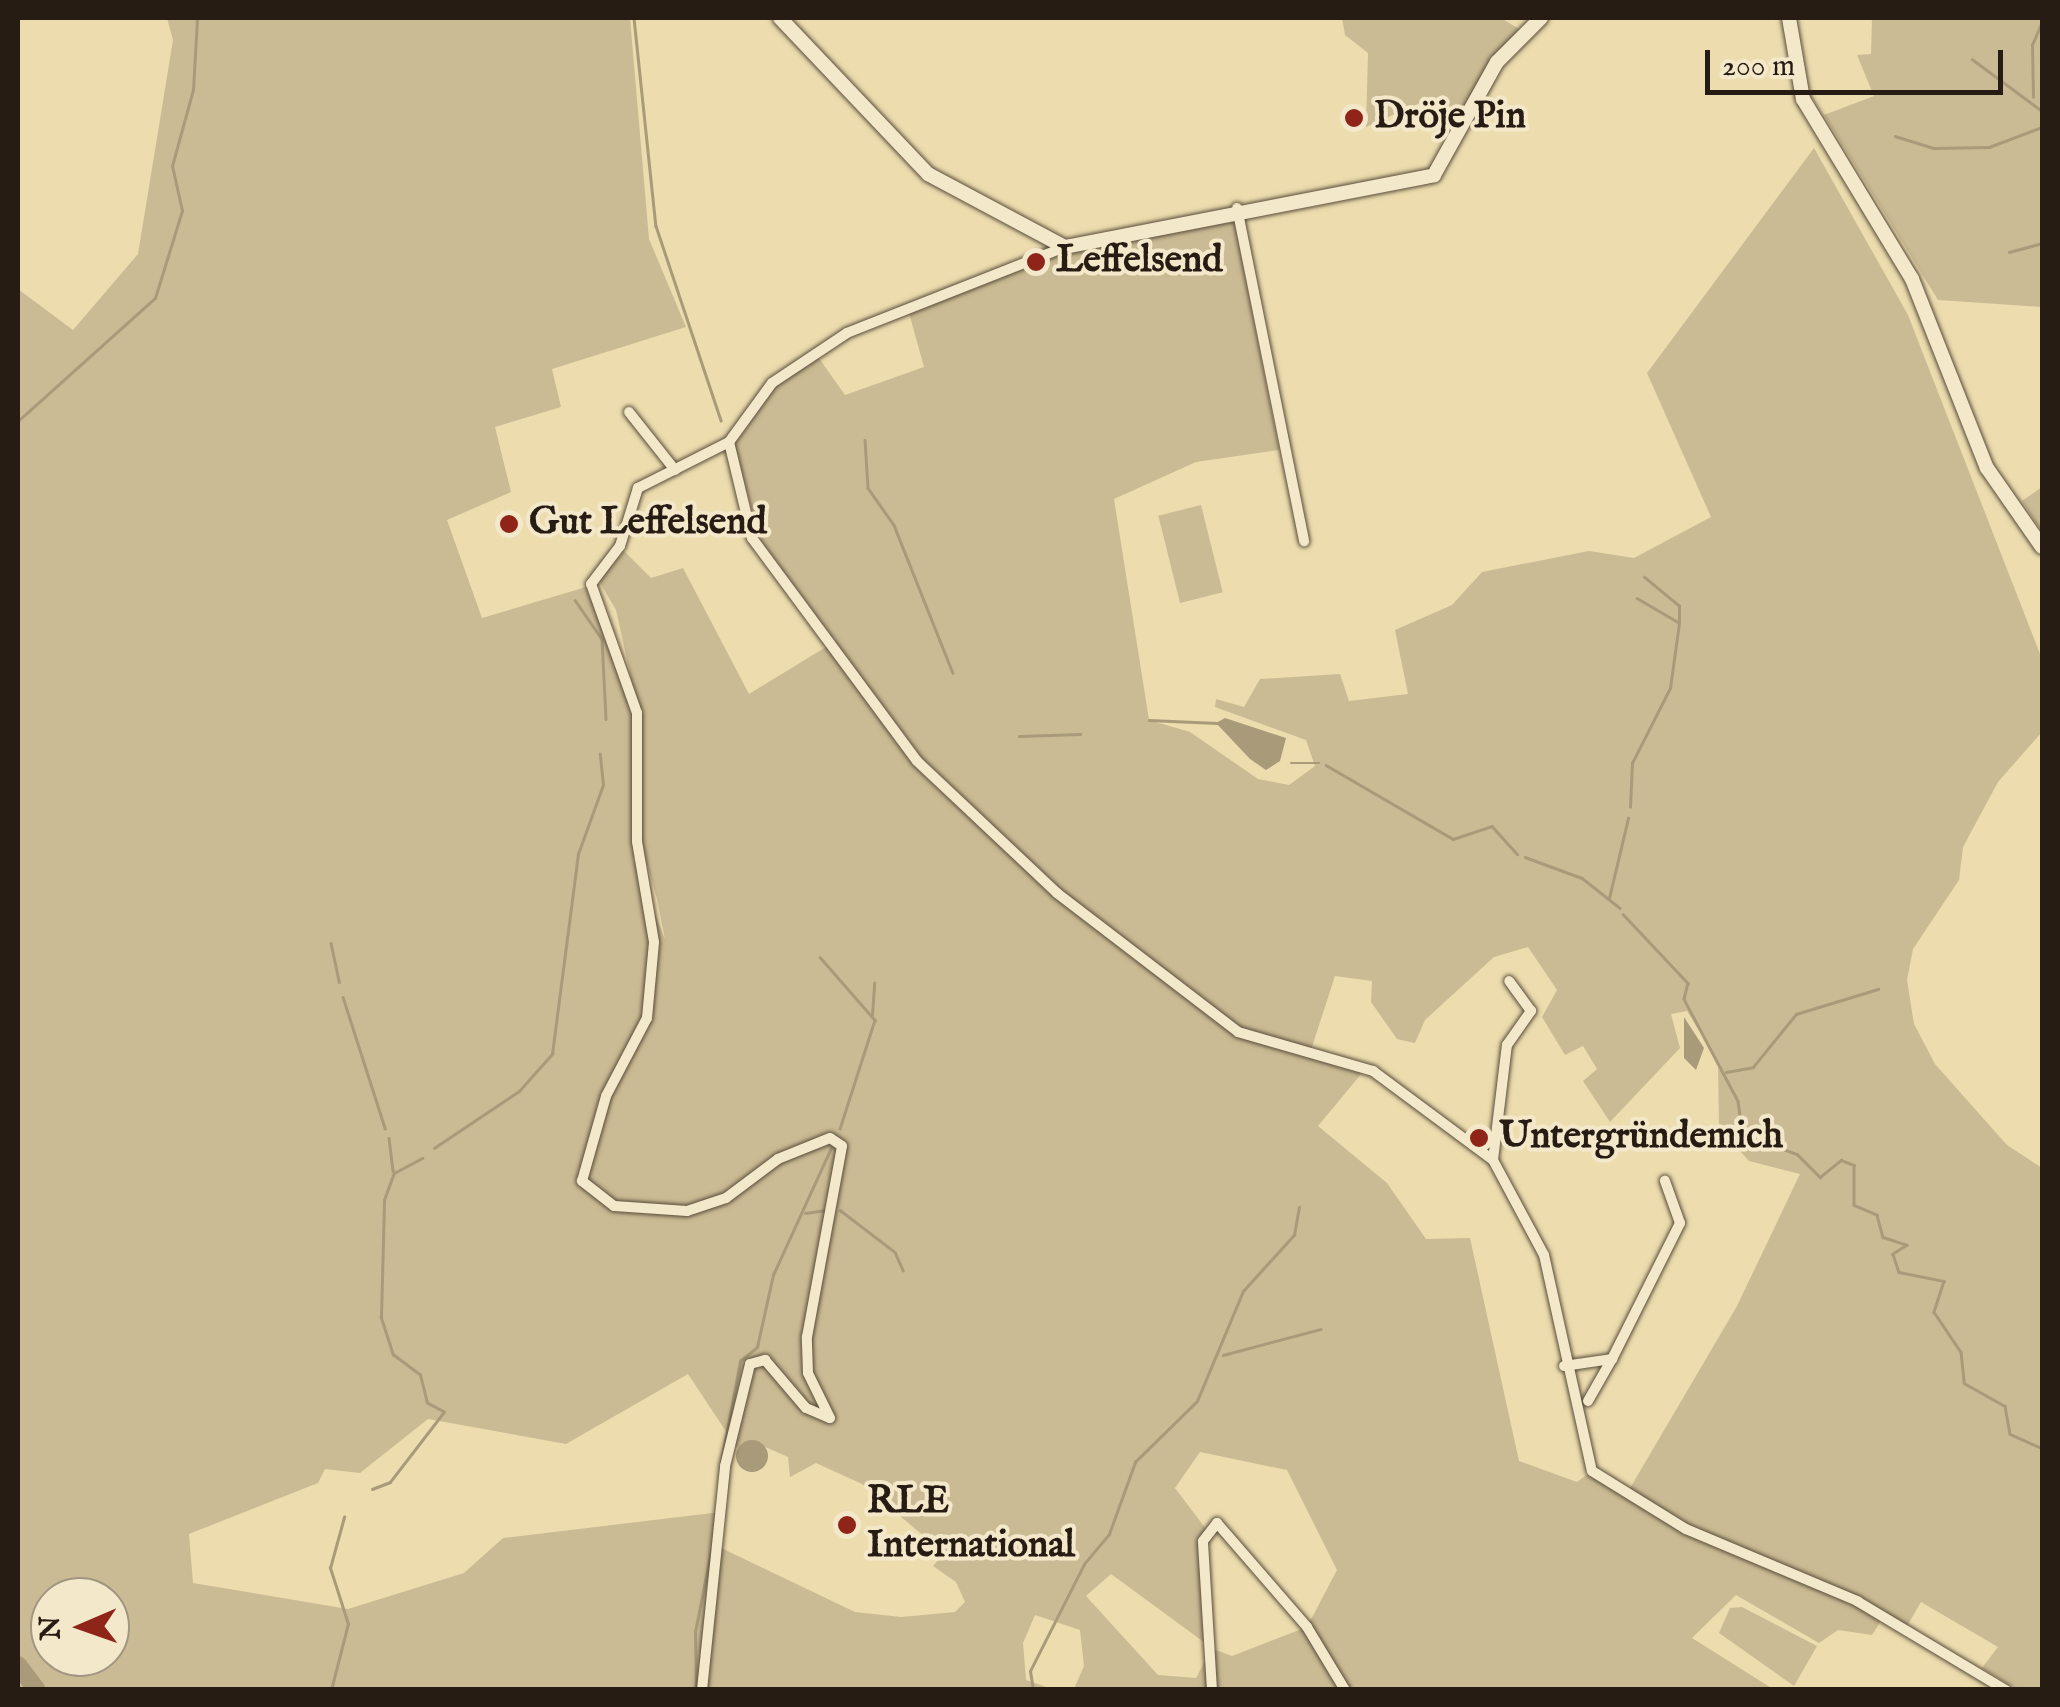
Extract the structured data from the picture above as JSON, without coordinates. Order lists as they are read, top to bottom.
{
  "places": [
    "Dröje Pin",
    "Leffelsend",
    "Gut Leffelsend",
    "Untergründemich",
    "RLE International"
  ],
  "scale_bar": "200 m",
  "north": "left"
}
